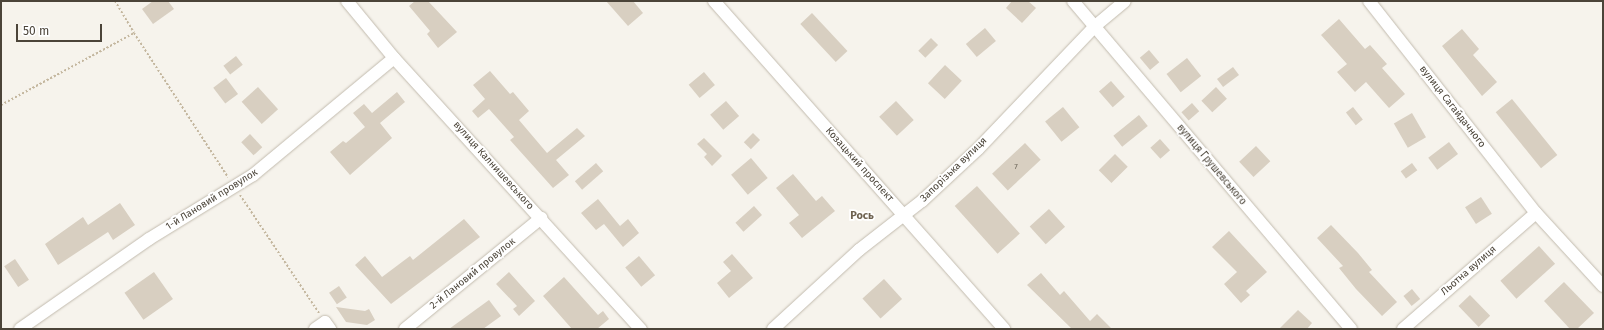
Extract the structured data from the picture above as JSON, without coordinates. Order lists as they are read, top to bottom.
{
  "streets": {
    "street": [
      "вулиця Сагайдачного",
      "Козацький проспект",
      "вулиця Грушевського",
      "вулиця Калнишевського",
      "Запорізька вулиця",
      "1-й Лановий провулок",
      "Льотна вулиця",
      "2-й Лановий провулок"
    ]
  },
  "crossings": [
    ["вулиця Сагайдачного", "Льотна вулиця"],
    ["Козацький проспект", "Запорізька вулиця"],
    ["вулиця Грушевського", "Запорізька вулиця"],
    ["вулиця Калнишевського", "1-й Лановий провулок"],
    ["вулиця Калнишевського", "2-й Лановий провулок"]
  ],
  "districts": ["Рось"],
  "house_numbers": ["7"],
  "scale_bar": "50 m"
}
